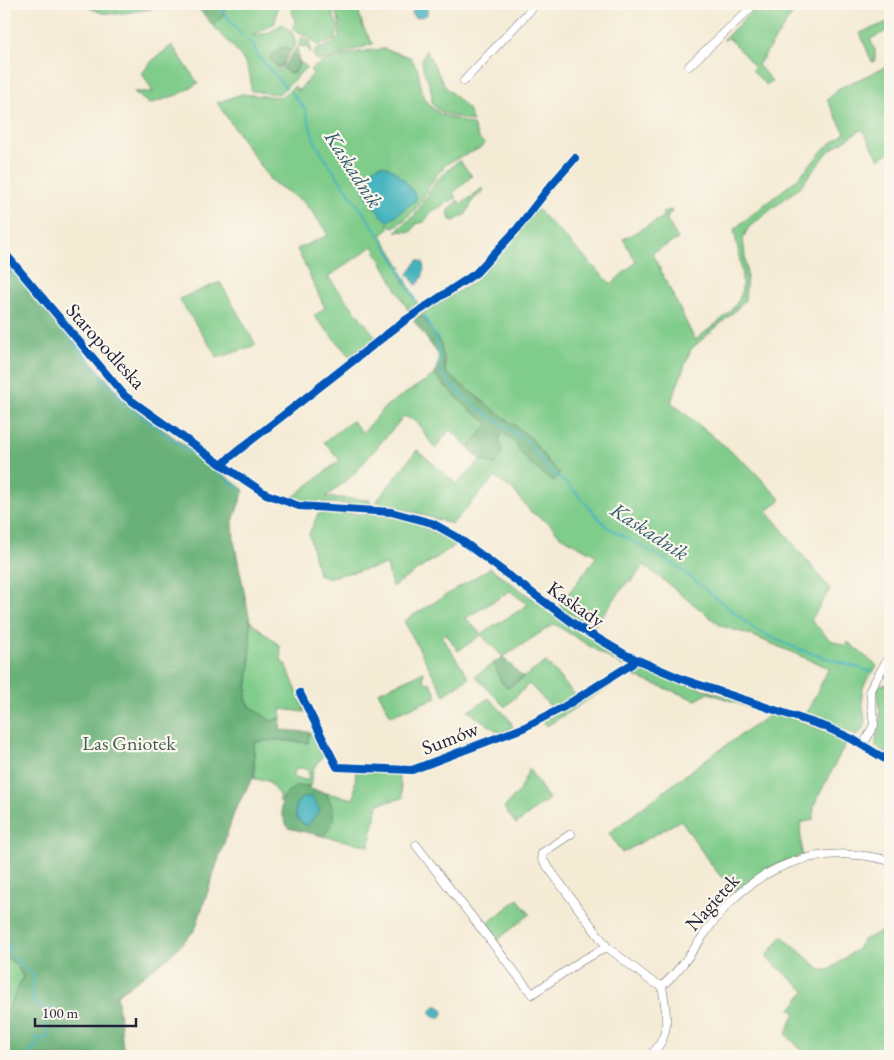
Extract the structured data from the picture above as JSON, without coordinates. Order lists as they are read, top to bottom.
{
  "streets": {
    "street": [
      "Staropodleska",
      "Kaskady",
      "Sumów",
      "Nagietek"
    ]
  },
  "crossings": [
    ["Staropodleska", "Kaskady"],
    ["Kaskady", "Sumów"]
  ],
  "water": ["Kaskadnik"],
  "parks": ["Las Gniotek"],
  "scale_bar": "100 m"
}
